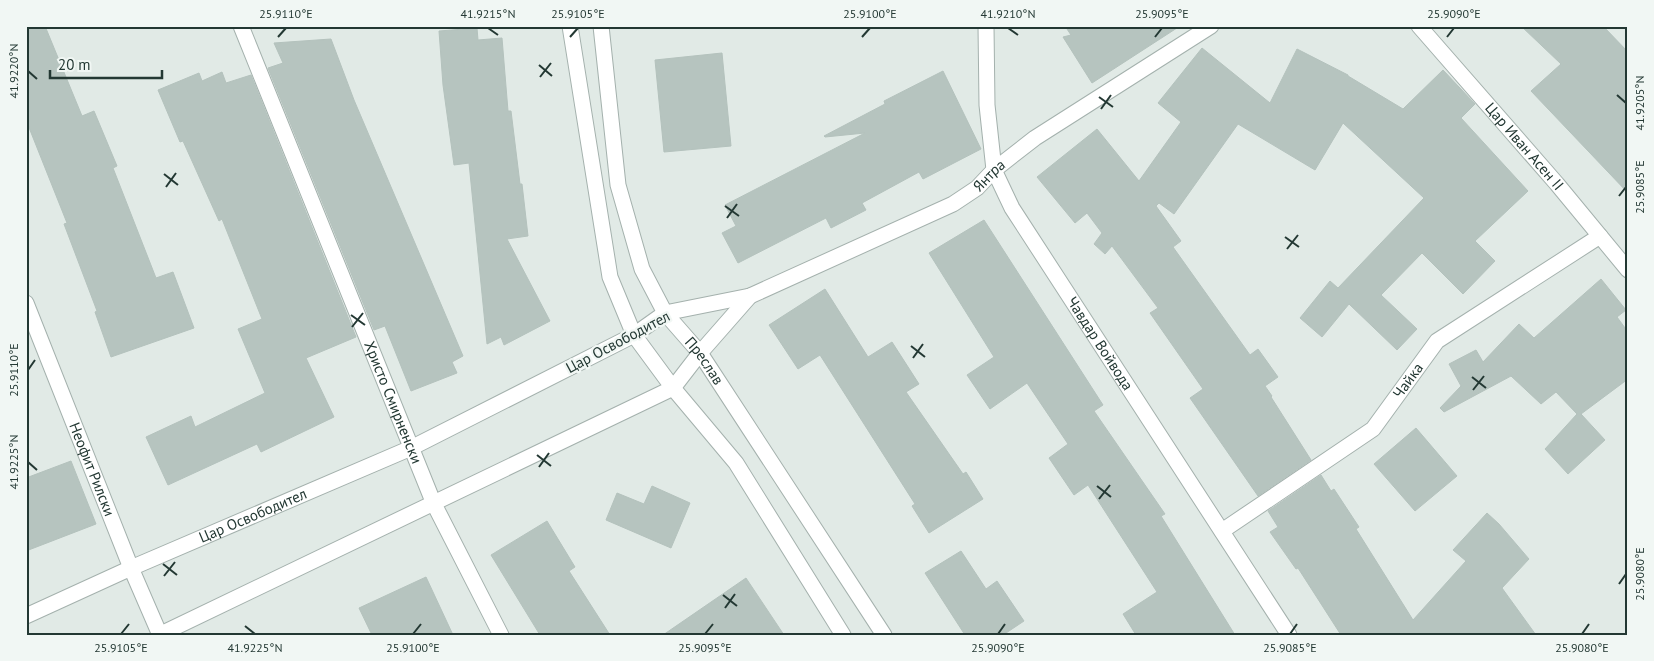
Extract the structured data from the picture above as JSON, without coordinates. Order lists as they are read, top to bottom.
{
  "streets": {
    "street": [
      "Цар Иван Асен II",
      "Янтра",
      "Цар Освободител",
      "Чавдар Войвода",
      "Преслав",
      "Чайка",
      "Христо Смирненски",
      "Неофит Рилски"
    ]
  },
  "crossings": [
    ["Цар Иван Асен II", "Чайка"],
    ["Янтра", "Цар Освободител"],
    ["Янтра", "Чавдар Войвода"],
    ["Цар Освободител", "Преслав"],
    ["Цар Освободител", "Христо Смирненски"],
    ["Цар Освободител", "Неофит Рилски"],
    ["Чавдар Войвода", "Чайка"]
  ],
  "scale_bar": "20 m",
  "coordinates": [
    "25.9110°E",
    "41.9215°N",
    "25.9105°E",
    "25.9100°E",
    "41.9210°N",
    "25.9095°E",
    "25.9090°E",
    "41.9220°N",
    "41.9205°N",
    "25.9085°E",
    "41.9225°N",
    "25.9080°E"
  ]
}
